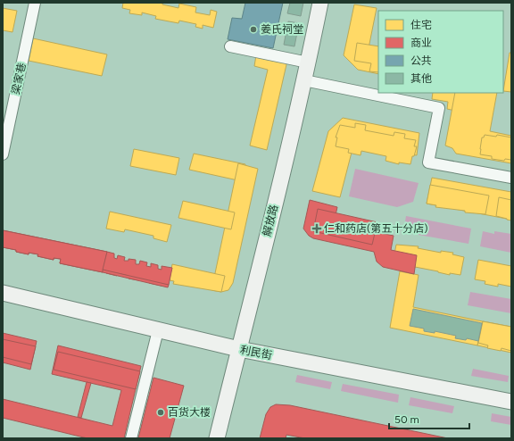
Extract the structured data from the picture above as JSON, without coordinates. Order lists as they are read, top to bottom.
{
  "streets": {
    "street": ["梁家巷", "解放路", "利民街"]
  },
  "crossings": [
    ["解放路", "利民街"]
  ],
  "places": {
    "other": ["姜氏祠堂", "百货大楼"],
    "health": ["仁和药店(第五十分店)"]
  },
  "legend": [
    "住宅",
    "商业",
    "公共",
    "其他"
  ],
  "scale_bar": "50 m"
}
